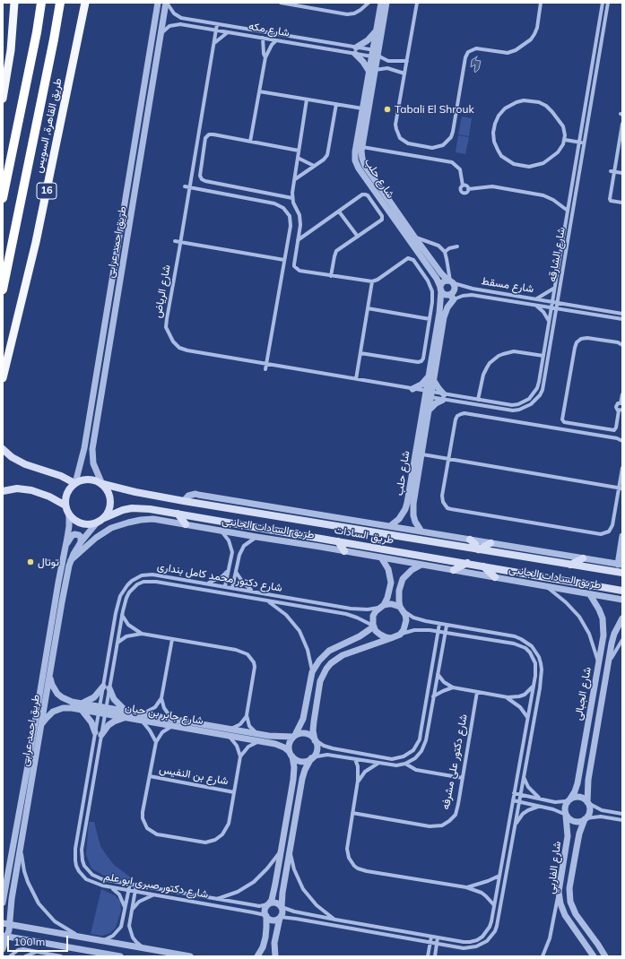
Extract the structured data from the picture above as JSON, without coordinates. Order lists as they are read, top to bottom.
{
  "streets": {
    "highway": ["طريق القاهرة, السويس", "16"],
    "main road": ["طريق السادات"],
    "street": [
      "شارع مكه",
      "شارع حلب",
      "طريق احمد عرابى",
      "شارع الشارقه",
      "شارع مسقط",
      "شارع الرياض",
      "طريق السادات الجانبى",
      "شارع دكتور محمد كامل بندارى",
      "شارع الجبالى",
      "شارع جابر بن حيان",
      "شارع دكتور على مشرفه",
      "شارع بن النفيس",
      "شارع الفاربي",
      "شارع دكتور صبرى ابو علم"
    ]
  },
  "crossings": [
    ["شارع مكه", "شارع حلب"],
    ["شارع مكه", "طريق احمد عرابى"],
    ["شارع مكه", "شارع الرياض"],
    ["شارع حلب", "شارع الشارقه"],
    ["شارع حلب", "شارع مسقط"],
    ["شارع حلب", "شارع الرياض"],
    ["شارع حلب", "طريق السادات الجانبى"],
    ["طريق احمد عرابى", "طريق السادات الجانبى"],
    ["طريق احمد عرابى", "طريق السادات"],
    ["طريق احمد عرابى", "شارع جابر بن حيان"],
    ["شارع الشارقه", "شارع مسقط"],
    ["شارع الشارقه", "شارع الرياض"],
    ["طريق السادات الجانبى", "طريق السادات"],
    ["طريق السادات الجانبى", "شارع الجبالى"],
    ["شارع دكتور محمد كامل بندارى", "شارع جابر بن حيان"],
    ["شارع دكتور محمد كامل بندارى", "شارع دكتور صبرى ابو علم"],
    ["شارع الجبالى", "شارع الفاربي"],
    ["شارع جابر بن حيان", "شارع دكتور صبرى ابو علم"]
  ],
  "places": ["Tabali El Shrouk", "توتال"],
  "scale_bar": "100 m"
}
